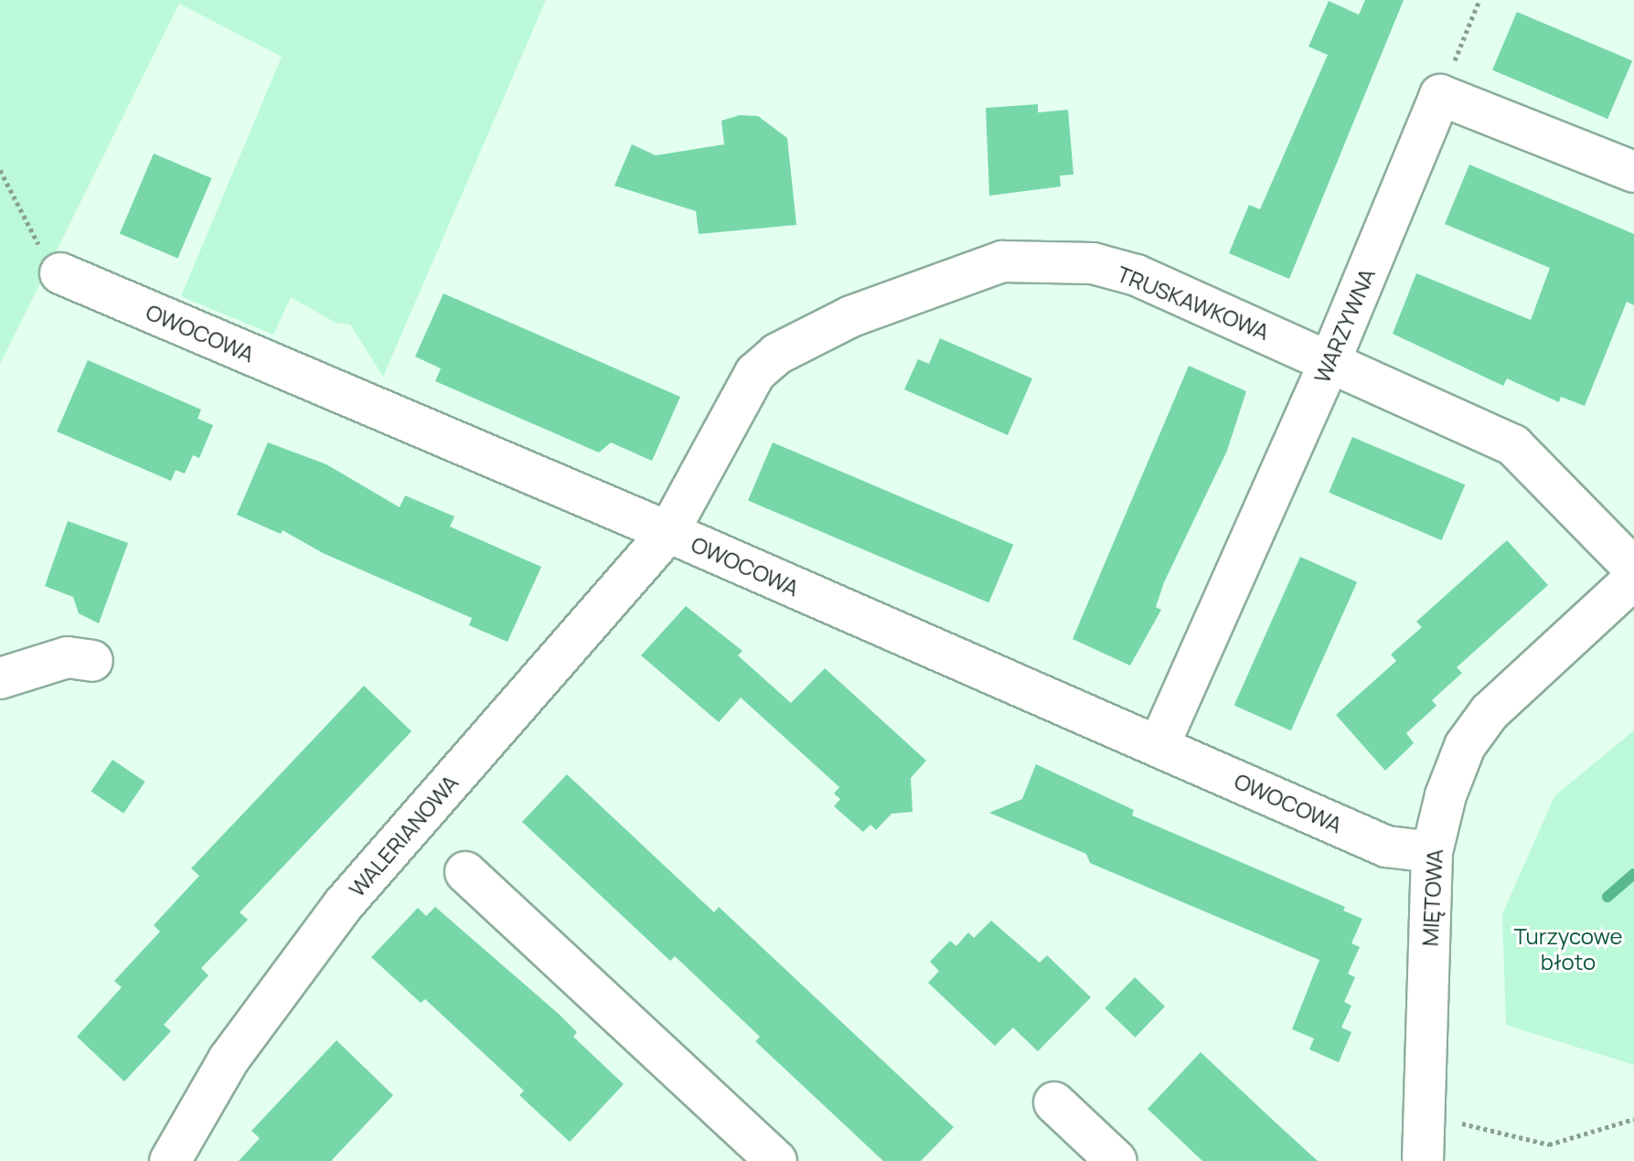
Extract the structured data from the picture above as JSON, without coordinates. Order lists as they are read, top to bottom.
{
  "streets": {
    "street": [
      "TRUSKAWKOWA",
      "WARZYWNA",
      "OWOCOWA",
      "WALERIANOWA",
      "MIĘTOWA"
    ]
  },
  "crossings": [
    ["TRUSKAWKOWA", "WARZYWNA"],
    ["TRUSKAWKOWA", "OWOCOWA"],
    ["TRUSKAWKOWA", "WALERIANOWA"],
    ["WARZYWNA", "OWOCOWA"],
    ["OWOCOWA", "WALERIANOWA"],
    ["OWOCOWA", "MIĘTOWA"]
  ],
  "parks": ["Turzycowe błoto"]
}
